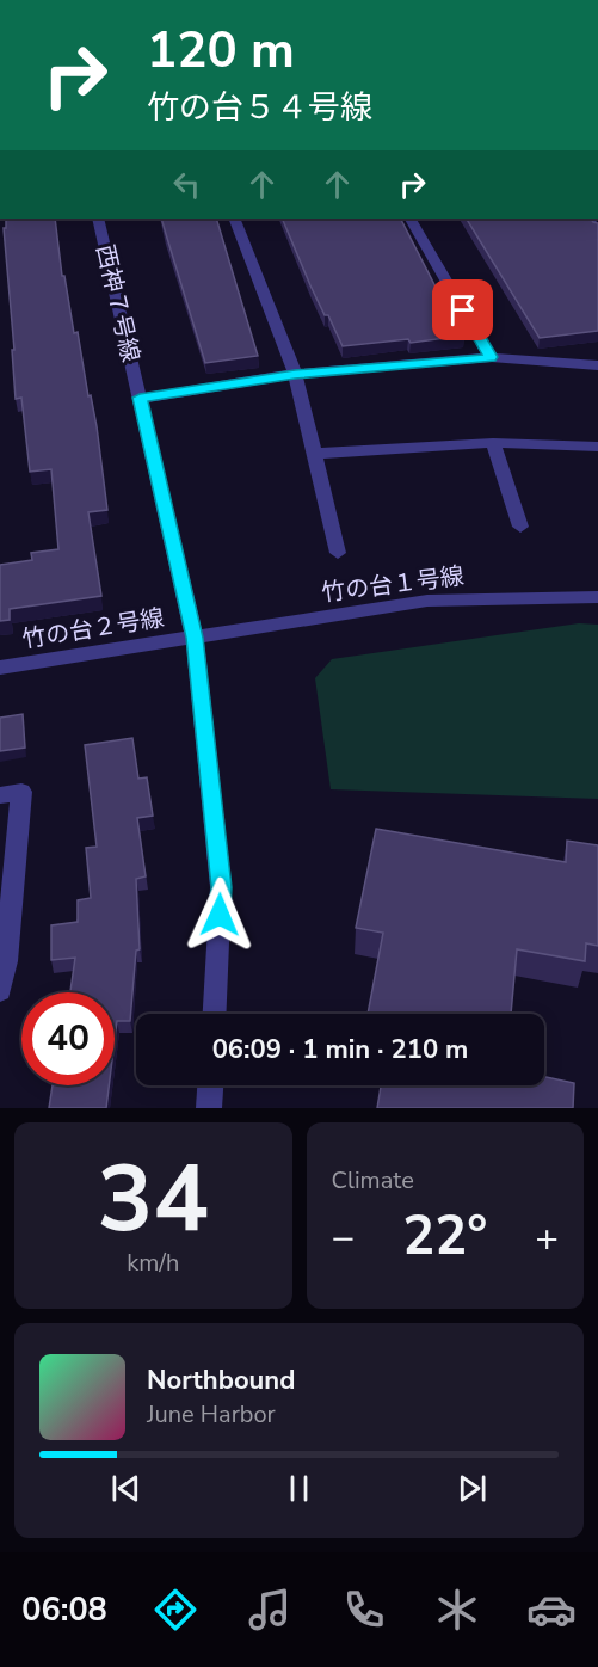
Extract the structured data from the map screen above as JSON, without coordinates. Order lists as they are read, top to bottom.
{
  "streets": {
    "street": ["西神７号線", "竹の台１号線", "竹の台２号線"]
  },
  "crossings": [
    ["西神７号線", "竹の台１号線"],
    ["西神７号線", "竹の台２号線"],
    ["竹の台１号線", "竹の台２号線"]
  ],
  "page": {
    "turn": ["120 m", "竹の台５４号線"],
    "limit": "40",
    "trip": "06:09 · 1 min · 210 m",
    "tile": [
      ["34", "km/h"],
      "Climate"
    ],
    "heat": ["−", "22°", "+"],
    "song": ["Northbound", "June Harbor"],
    "tabs": "06:08"
  }
}
